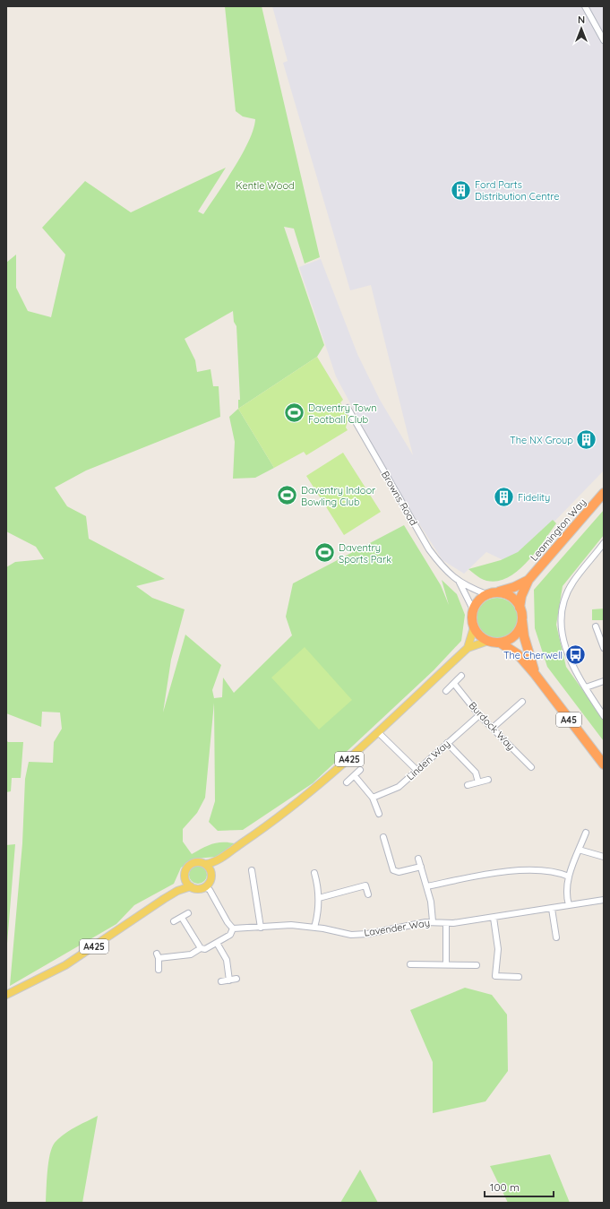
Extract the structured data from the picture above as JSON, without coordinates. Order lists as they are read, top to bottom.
{
  "streets": {
    "highway": ["Leamington Way", "A45"],
    "main road": ["A425"],
    "street": [
      "Browns Road",
      "Burdock Way",
      "Linden Way",
      "Lavender Way"
    ]
  },
  "crossings": [
    ["Browns Road", "Leamington Way"],
    ["Browns Road", "A45"],
    ["Leamington Way", "A45"],
    ["Burdock Way", "Linden Way"]
  ],
  "parks": ["Kentle Wood"],
  "places": {
    "building": ["Ford Parts Distribution Centre", "The NX Group", "Fidelity"],
    "sports": ["Daventry Town Football Club", "Daventry Indoor Bowling Club", "Daventry Sports Park"],
    "bus stop": ["The Cherwell"]
  },
  "scale_bar": "100 m",
  "north": "top"
}
